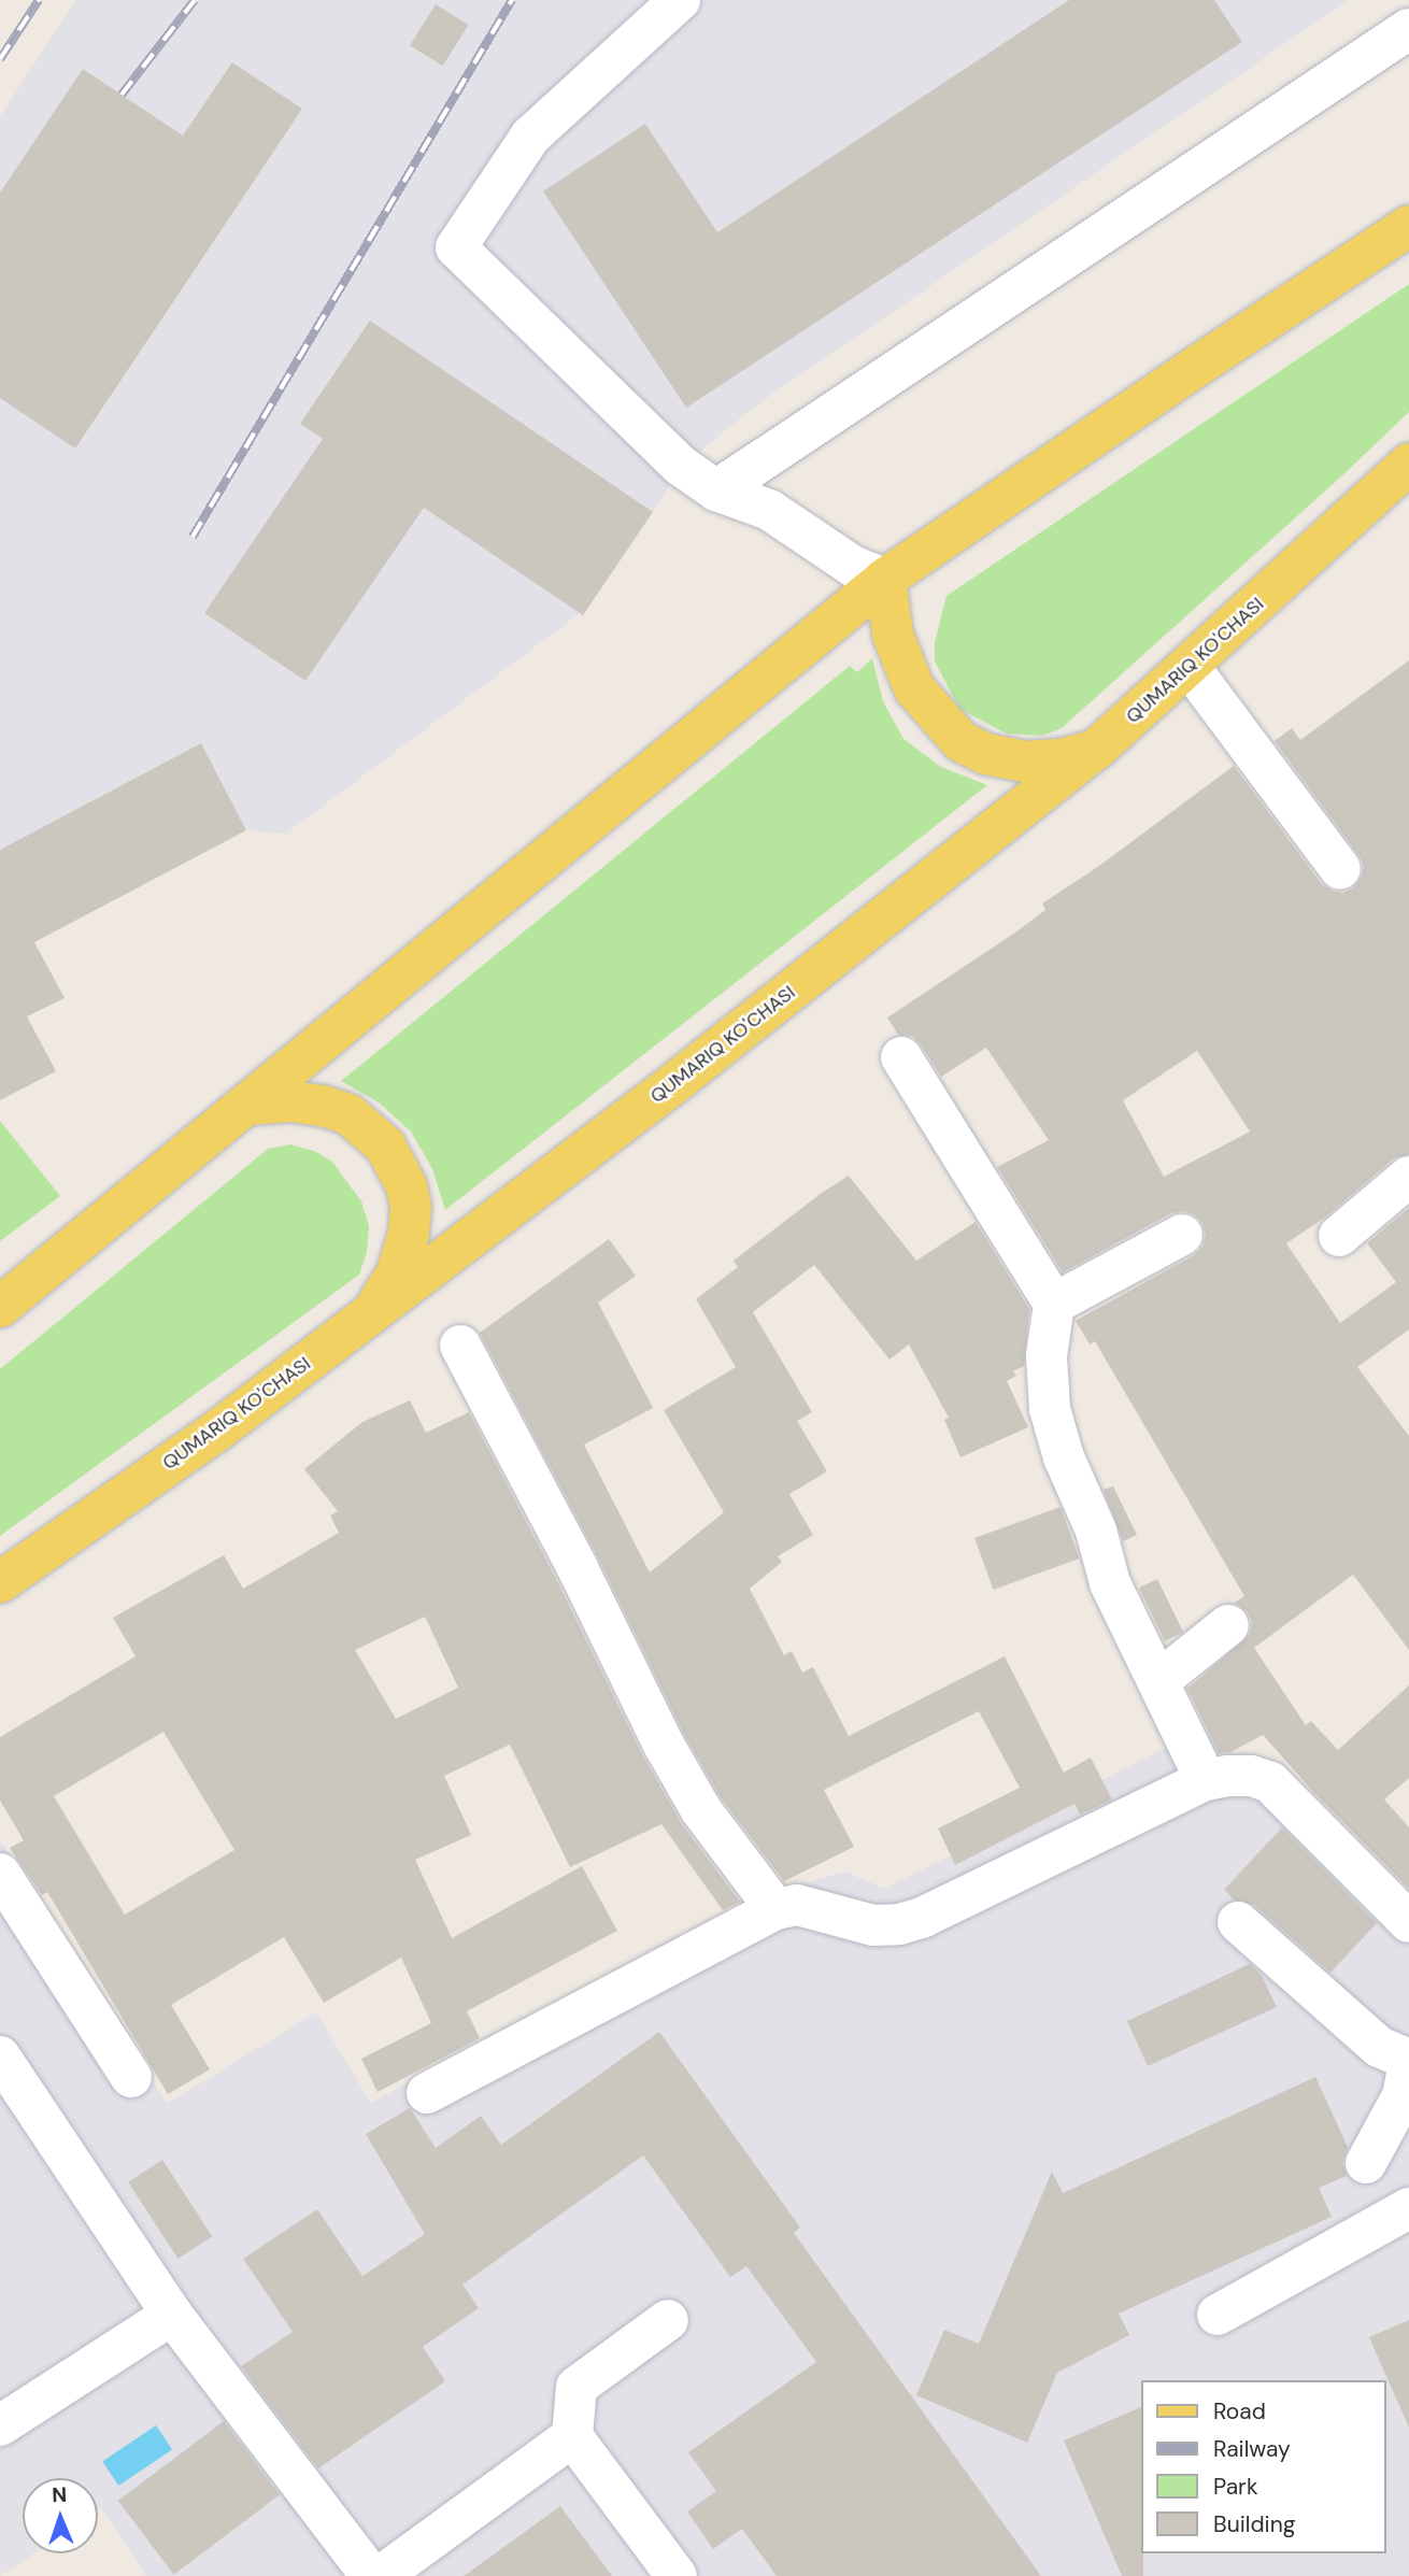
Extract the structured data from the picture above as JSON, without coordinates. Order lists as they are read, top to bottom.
{
  "streets": {
    "main road": ["QUMARIQ KO'CHASI"]
  },
  "legend": [
    "Road",
    "Railway",
    "Park",
    "Building"
  ],
  "north": "top"
}
